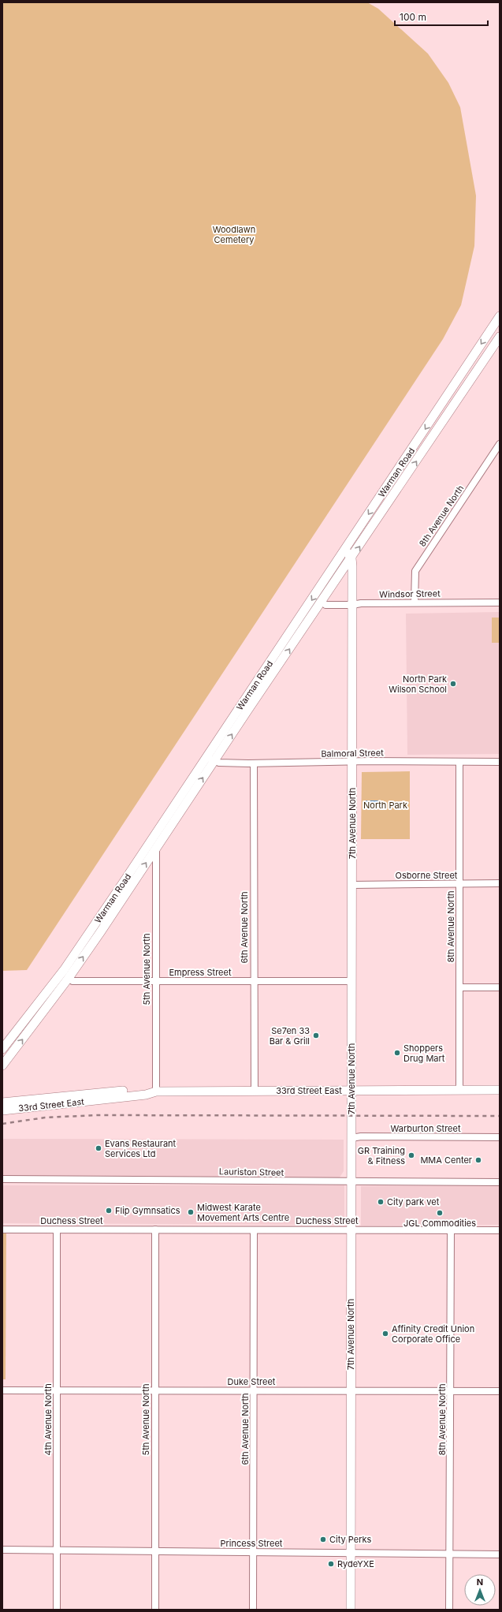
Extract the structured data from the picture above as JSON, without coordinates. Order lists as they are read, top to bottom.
{
  "streets": {
    "main road": ["Warman Road", "7th Avenue North", "33rd Street East"],
    "street": [
      "8th Avenue North",
      "Windsor Street",
      "Balmoral Street",
      "Osborne Street",
      "6th Avenue North",
      "5th Avenue North",
      "Empress Street",
      "Warburton Street",
      "Lauriston Street",
      "Duchess Street",
      "Duke Street",
      "4th Avenue North",
      "Princess Street"
    ]
  },
  "crossings": [
    ["Warman Road", "Windsor Street"],
    ["Warman Road", "Balmoral Street"],
    ["Warman Road", "7th Avenue North"],
    ["Warman Road", "5th Avenue North"],
    ["Warman Road", "Empress Street"],
    ["8th Avenue North", "Windsor Street"],
    ["8th Avenue North", "Balmoral Street"],
    ["8th Avenue North", "Osborne Street"],
    ["8th Avenue North", "33rd Street East"],
    ["8th Avenue North", "Duchess Street"],
    ["8th Avenue North", "Duke Street"],
    ["8th Avenue North", "Princess Street"],
    ["Windsor Street", "7th Avenue North"],
    ["Balmoral Street", "7th Avenue North"],
    ["Balmoral Street", "6th Avenue North"],
    ["7th Avenue North", "Osborne Street"],
    ["7th Avenue North", "Empress Street"],
    ["7th Avenue North", "33rd Street East"],
    ["7th Avenue North", "Warburton Street"],
    ["7th Avenue North", "Lauriston Street"],
    ["7th Avenue North", "Duchess Street"],
    ["7th Avenue North", "Duke Street"],
    ["7th Avenue North", "Princess Street"],
    ["6th Avenue North", "Empress Street"],
    ["6th Avenue North", "33rd Street East"],
    ["6th Avenue North", "Duchess Street"],
    ["6th Avenue North", "Duke Street"],
    ["6th Avenue North", "Princess Street"],
    ["5th Avenue North", "Empress Street"],
    ["5th Avenue North", "33rd Street East"],
    ["5th Avenue North", "Duchess Street"],
    ["5th Avenue North", "Duke Street"],
    ["5th Avenue North", "Princess Street"],
    ["Duchess Street", "4th Avenue North"],
    ["Duke Street", "4th Avenue North"],
    ["4th Avenue North", "Princess Street"]
  ],
  "parks": ["Woodlawn Cemetery", "North Park"],
  "places": [
    "North Park Wilson School",
    "Se7en 33 Bar & Grill",
    "Shoppers Drug Mart",
    "Evans Restaurant Services Ltd",
    "GR Training & Fitness",
    "MMA Center",
    "City park vet",
    "Flip Gymnsatics",
    "Midwest Karate Movement Arts Centre",
    "JGL Commodities",
    "Affinity Credit Union Corporate Office",
    "City Perks",
    "RydeYXE"
  ],
  "scale_bar": "100 m",
  "north": "top"
}
